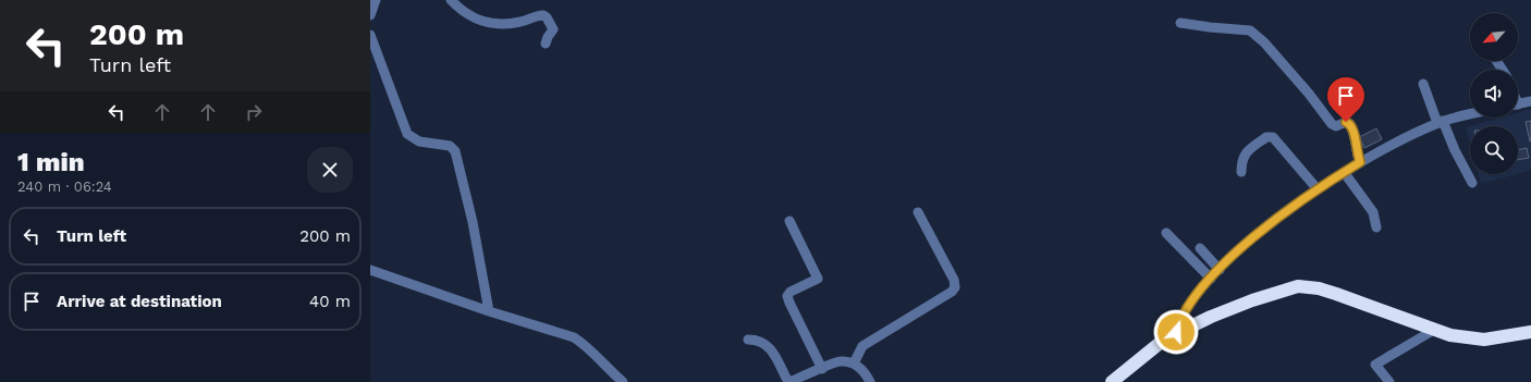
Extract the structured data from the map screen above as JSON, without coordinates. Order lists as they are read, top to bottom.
{
  "north": "bottom left",
  "page": {
    "turn": ["200 m", "Turn left"],
    "heading": ["1 min", "240 m · 06:24"],
    "list": [
      {
        "name": "Turn left",
        "value": "200 m"
      },
      {
        "name": "Arrive at destination",
        "value": "40 m"
      }
    ]
  }
}
